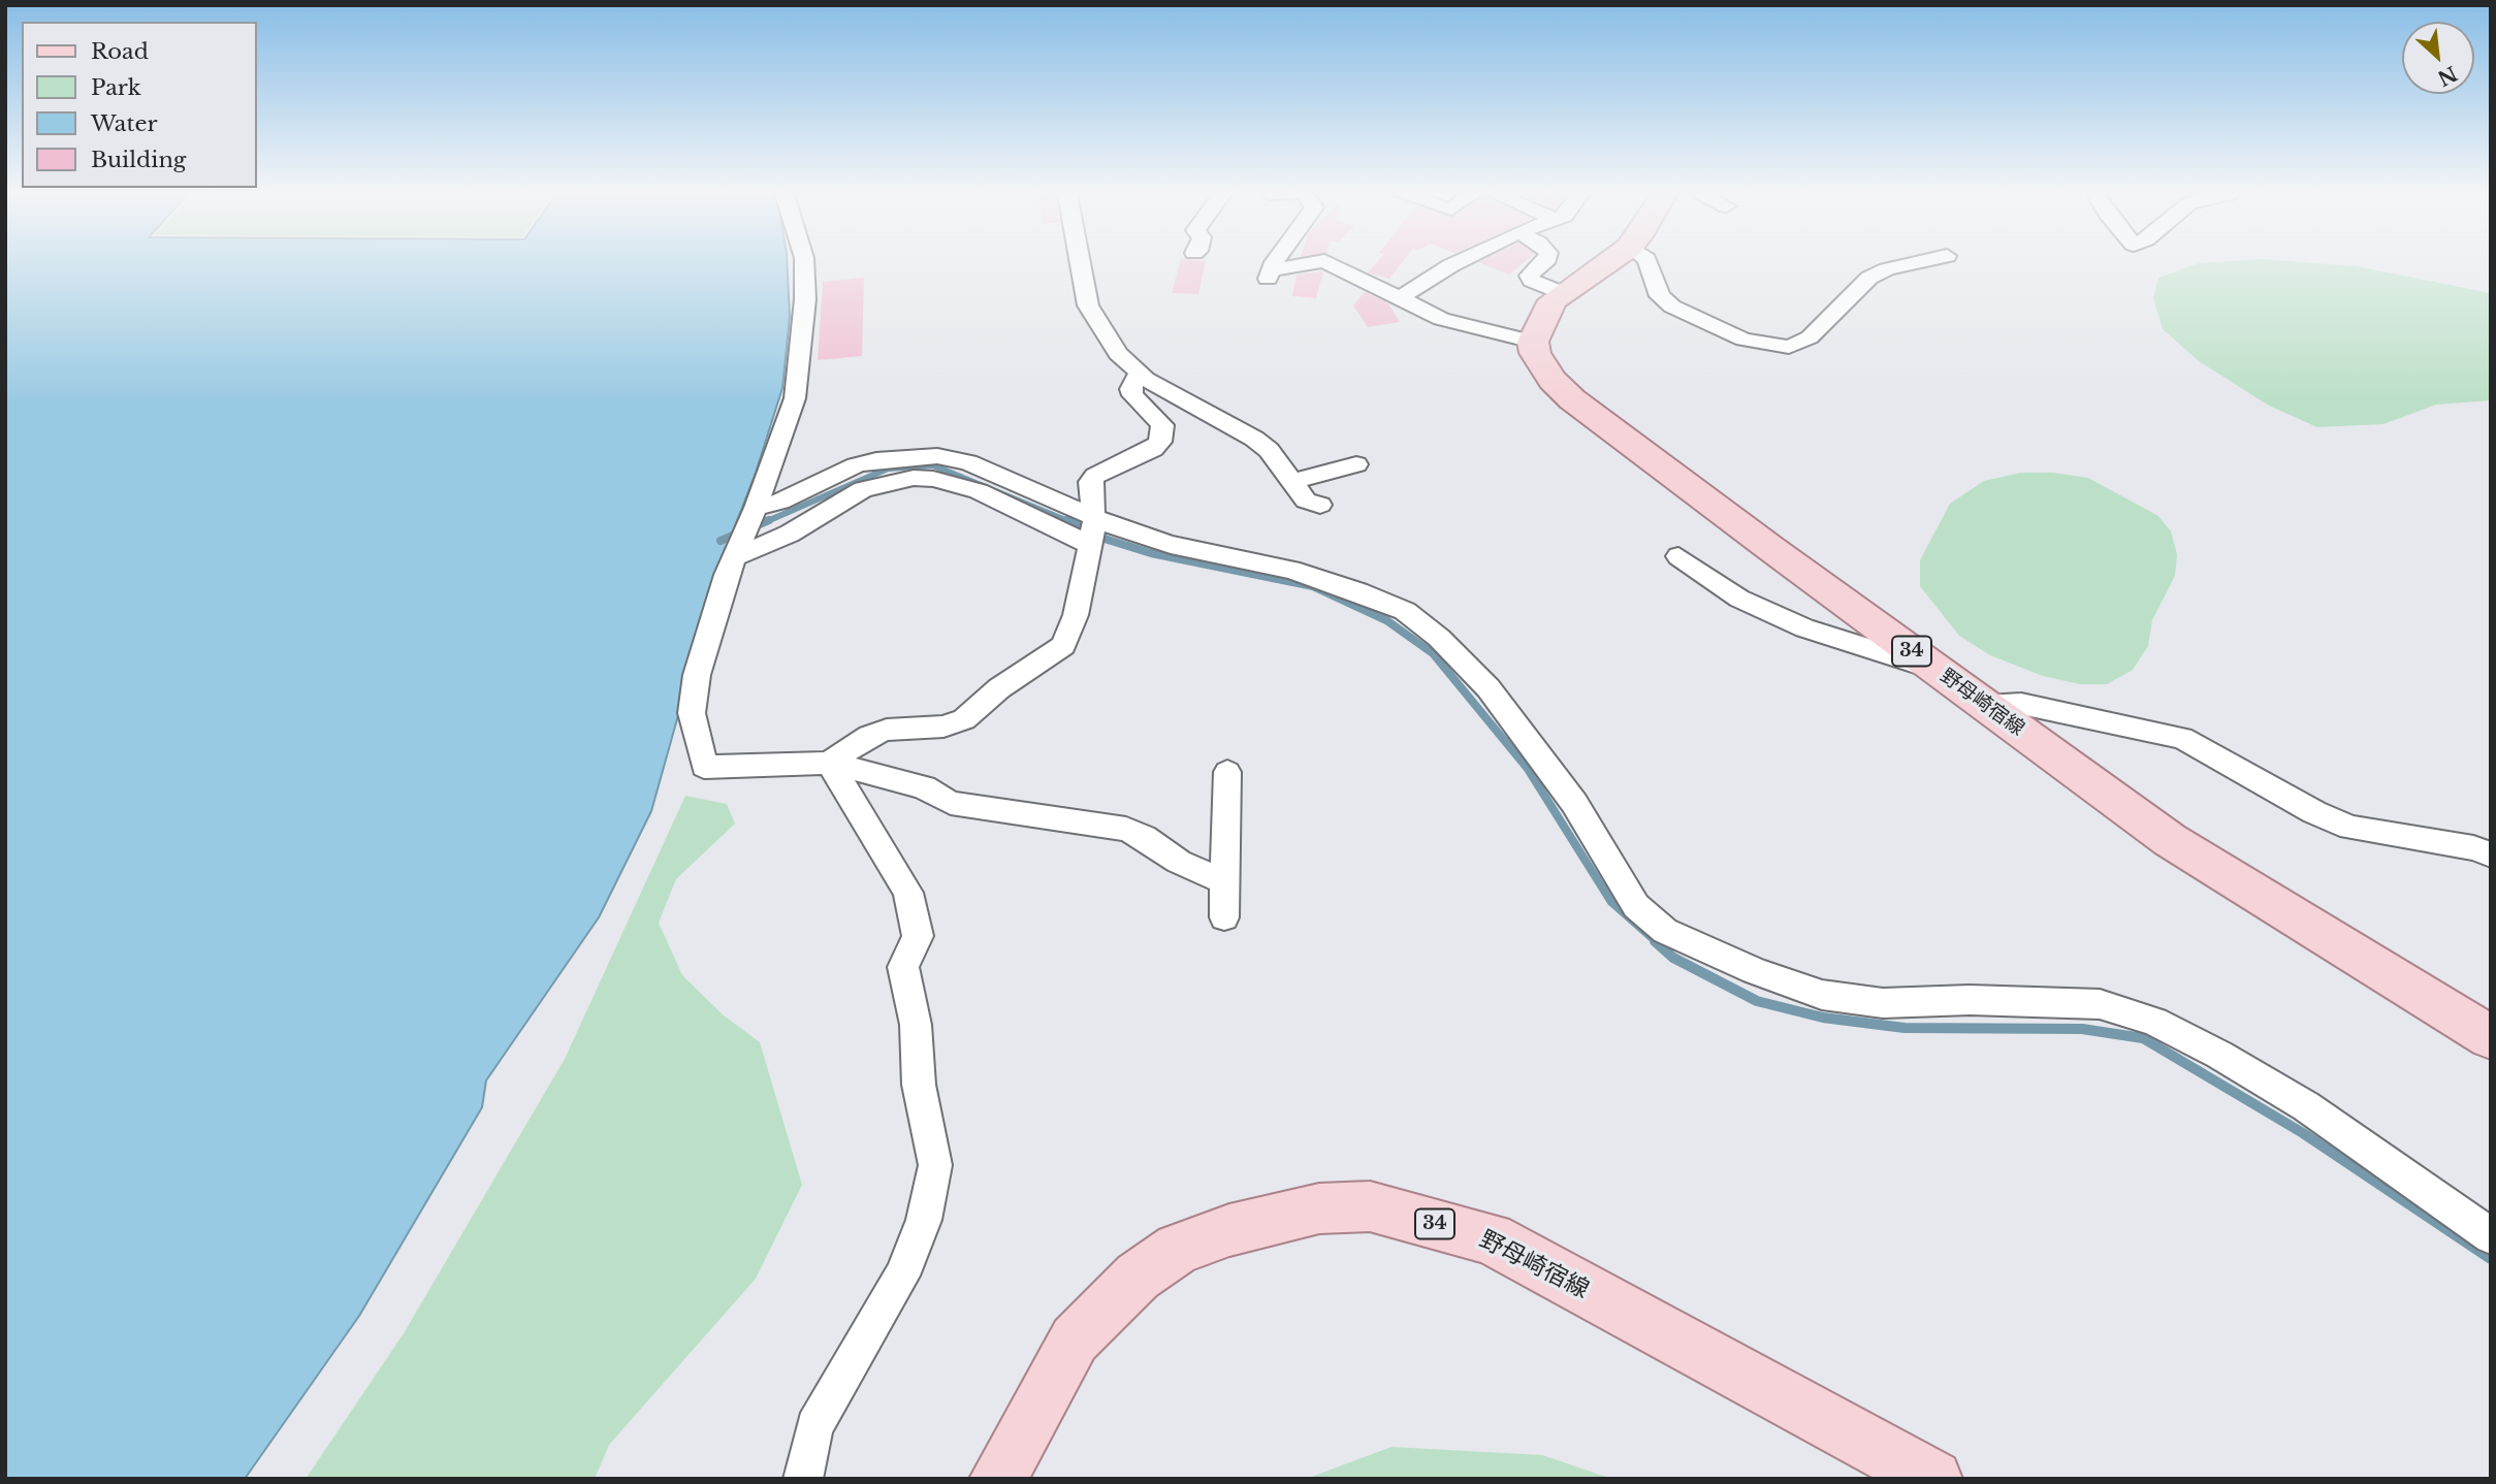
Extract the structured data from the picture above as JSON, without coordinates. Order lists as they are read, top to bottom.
{
  "streets": {
    "main road": ["34", "野母崎宿線"]
  },
  "legend": [
    "Road",
    "Park",
    "Water",
    "Building"
  ],
  "north": "bottom right"
}
